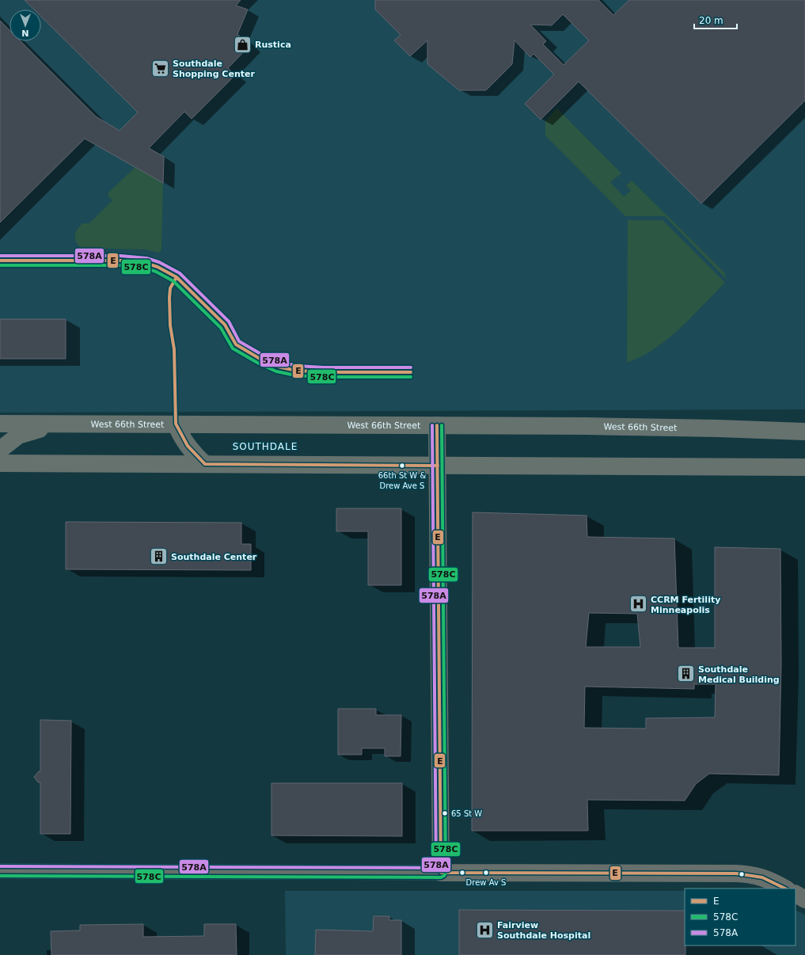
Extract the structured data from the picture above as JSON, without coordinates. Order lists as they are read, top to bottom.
{
  "streets": {
    "main road": ["West 66th Street"]
  },
  "districts": ["SOUTHDALE"],
  "places": {
    "shop": ["Rustica"],
    "supermarket": ["Southdale Shopping Center"],
    "other": ["66th St W & Drew Ave S", "65 St W", "Drew Av S"],
    "building": ["Southdale Center", "Southdale Medical Building"],
    "hospital": ["CCRM Fertility Minneapolis", "Fairview Southdale Hospital"]
  },
  "lines": ["transit line 578A", "transit line E", "transit line 578C"],
  "legend": ["E", "578C", "578A"],
  "scale_bar": "20 m",
  "north": "bottom"
}
